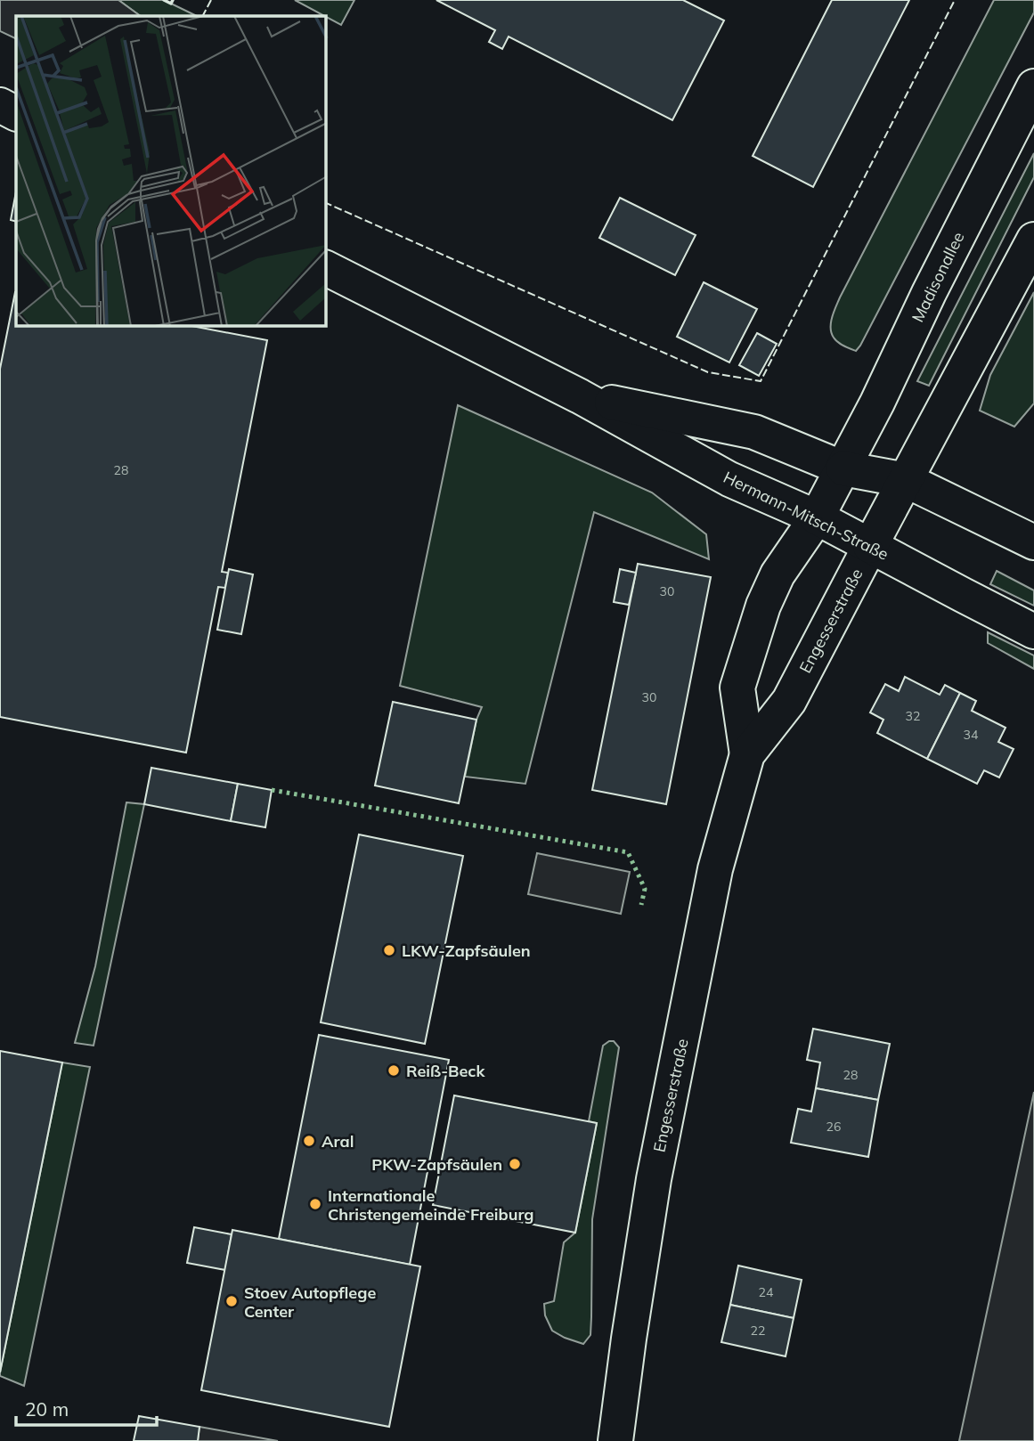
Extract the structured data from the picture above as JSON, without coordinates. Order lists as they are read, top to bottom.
{
  "streets": {
    "street": ["Madisonallee", "Hermann-Mitsch-Straße", "Engesserstraße"]
  },
  "crossings": [
    ["Madisonallee", "Hermann-Mitsch-Straße"],
    ["Madisonallee", "Engesserstraße"],
    ["Hermann-Mitsch-Straße", "Engesserstraße"]
  ],
  "places": [
    "LKW-Zapfsäulen",
    "Reiß-Beck",
    "Aral",
    "PKW-Zapfsäulen",
    "Internationale Christengemeinde Freiburg",
    "Stoev Autopflege Center"
  ],
  "house_numbers": [
    "28",
    "30",
    "30",
    "32",
    "34",
    "28",
    "26",
    "24",
    "22"
  ],
  "scale_bar": "20 m"
}
